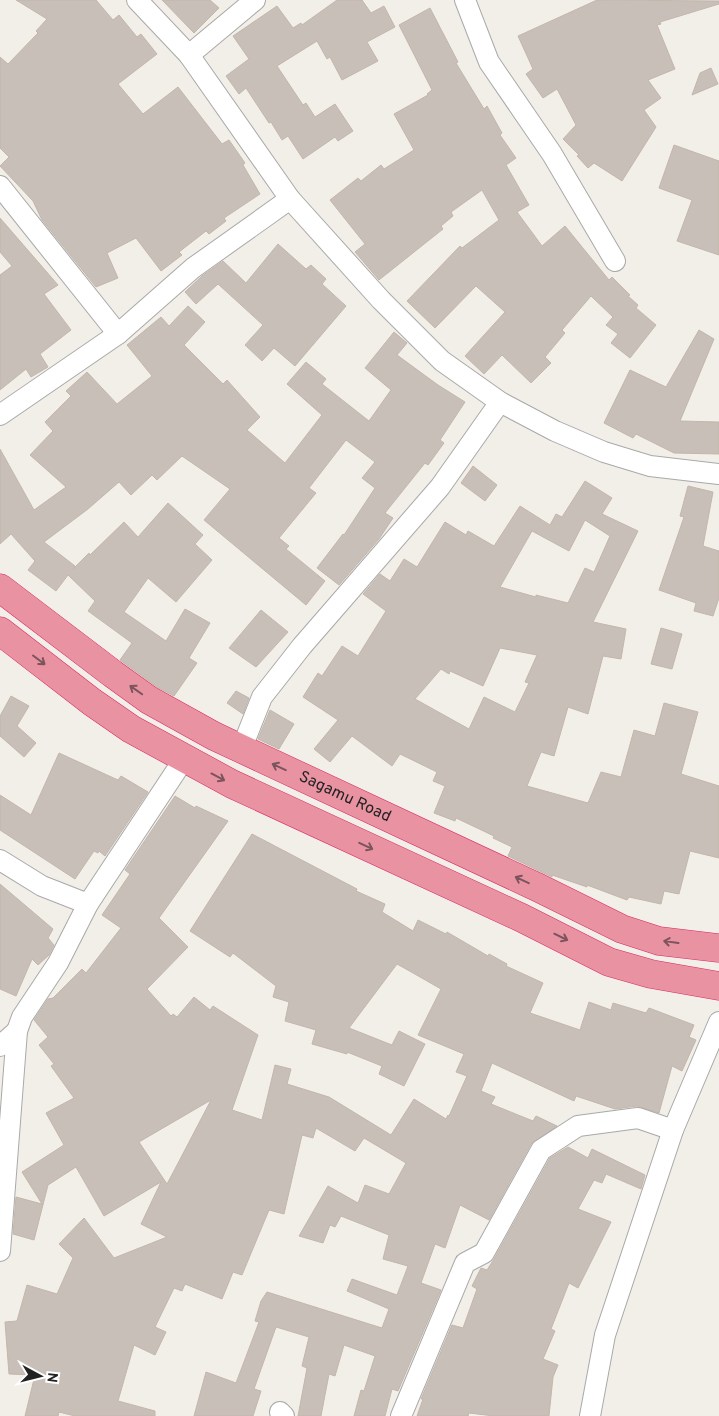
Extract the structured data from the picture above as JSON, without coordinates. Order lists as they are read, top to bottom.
{
  "streets": {
    "highway": ["Sagamu Road"]
  },
  "north": "right"
}
